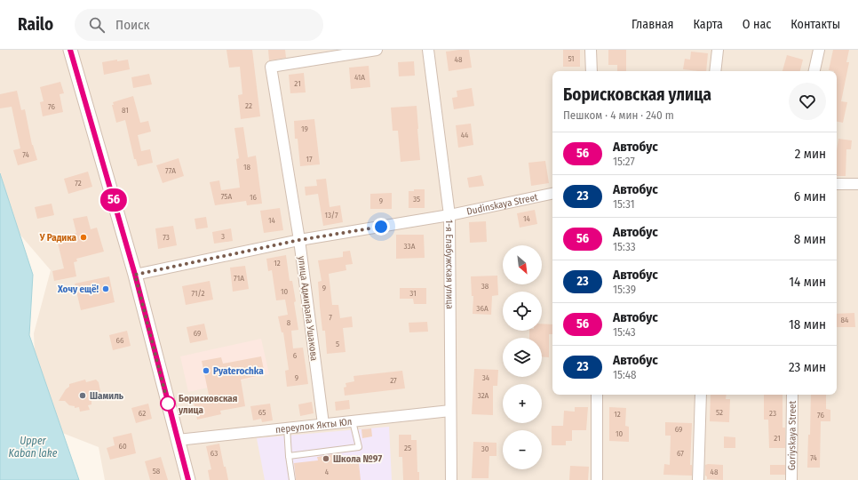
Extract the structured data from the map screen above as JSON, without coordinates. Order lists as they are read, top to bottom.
{
  "streets": {
    "street": [
      "Dudinskaya Street",
      "1-я Елабужская улица",
      "улица Адмирала Ушакова",
      "переулок Якты Юл",
      "Goriyskaya Street"
    ]
  },
  "crossings": [
    ["Dudinskaya Street", "1-я Елабужская улица"],
    ["Dudinskaya Street", "улица Адмирала Ушакова"],
    ["1-я Елабужская улица", "переулок Якты Юл"],
    ["улица Адмирала Ушакова", "переулок Якты Юл"]
  ],
  "water": ["Upper Kaban lake"],
  "places": [
    "У Радика",
    "Хочу ещё!",
    "Pyaterochka",
    "Шамиль",
    "Борисковская улица",
    "Школа №97"
  ],
  "lines": ["bus line 56"],
  "house_numbers": [
    "51",
    "48",
    "41А",
    "21",
    "22",
    "76",
    "81",
    "19",
    "44",
    "74",
    "17",
    "18",
    "77А",
    "72",
    "75А",
    "16",
    "35",
    "9",
    "13/7",
    "14",
    "14",
    "3",
    "73",
    "33А",
    "12",
    "71А",
    "38",
    "9",
    "10",
    "71/2",
    "31",
    "36А",
    "7",
    "84",
    "8",
    "69",
    "66",
    "5",
    "6",
    "9",
    "34",
    "27",
    "32А",
    "65",
    "52",
    "62",
    "23",
    "12",
    "76",
    "69",
    "10",
    "21",
    "60",
    "25",
    "30",
    "63",
    "67",
    "74",
    "58",
    "4",
    "48"
  ],
  "north": "bottom right",
  "page": {
    "header": "Railo",
    "search": "Поиск",
    "nav": [
      "Главная",
      "Карта",
      "О нас",
      "Контакты"
    ],
    "on_map": "56",
    "heading": ["Борисковская улица", "Пешком · 4 мин · 240 m"],
    "list": [
      {
        "mark": "56",
        "name": "Автобус",
        "note": "15:27",
        "value": "2 мин"
      },
      {
        "mark": "23",
        "name": "Автобус",
        "note": "15:31",
        "value": "6 мин"
      },
      {
        "mark": "56",
        "name": "Автобус",
        "note": "15:33",
        "value": "8 мин"
      },
      {
        "mark": "23",
        "name": "Автобус",
        "note": "15:39",
        "value": "14 мин"
      },
      {
        "mark": "56",
        "name": "Автобус",
        "note": "15:43",
        "value": "18 мин"
      },
      {
        "mark": "23",
        "name": "Автобус",
        "note": "15:48",
        "value": "23 мин"
      }
    ],
    "map_buttons": ["+", "−"]
  }
}
